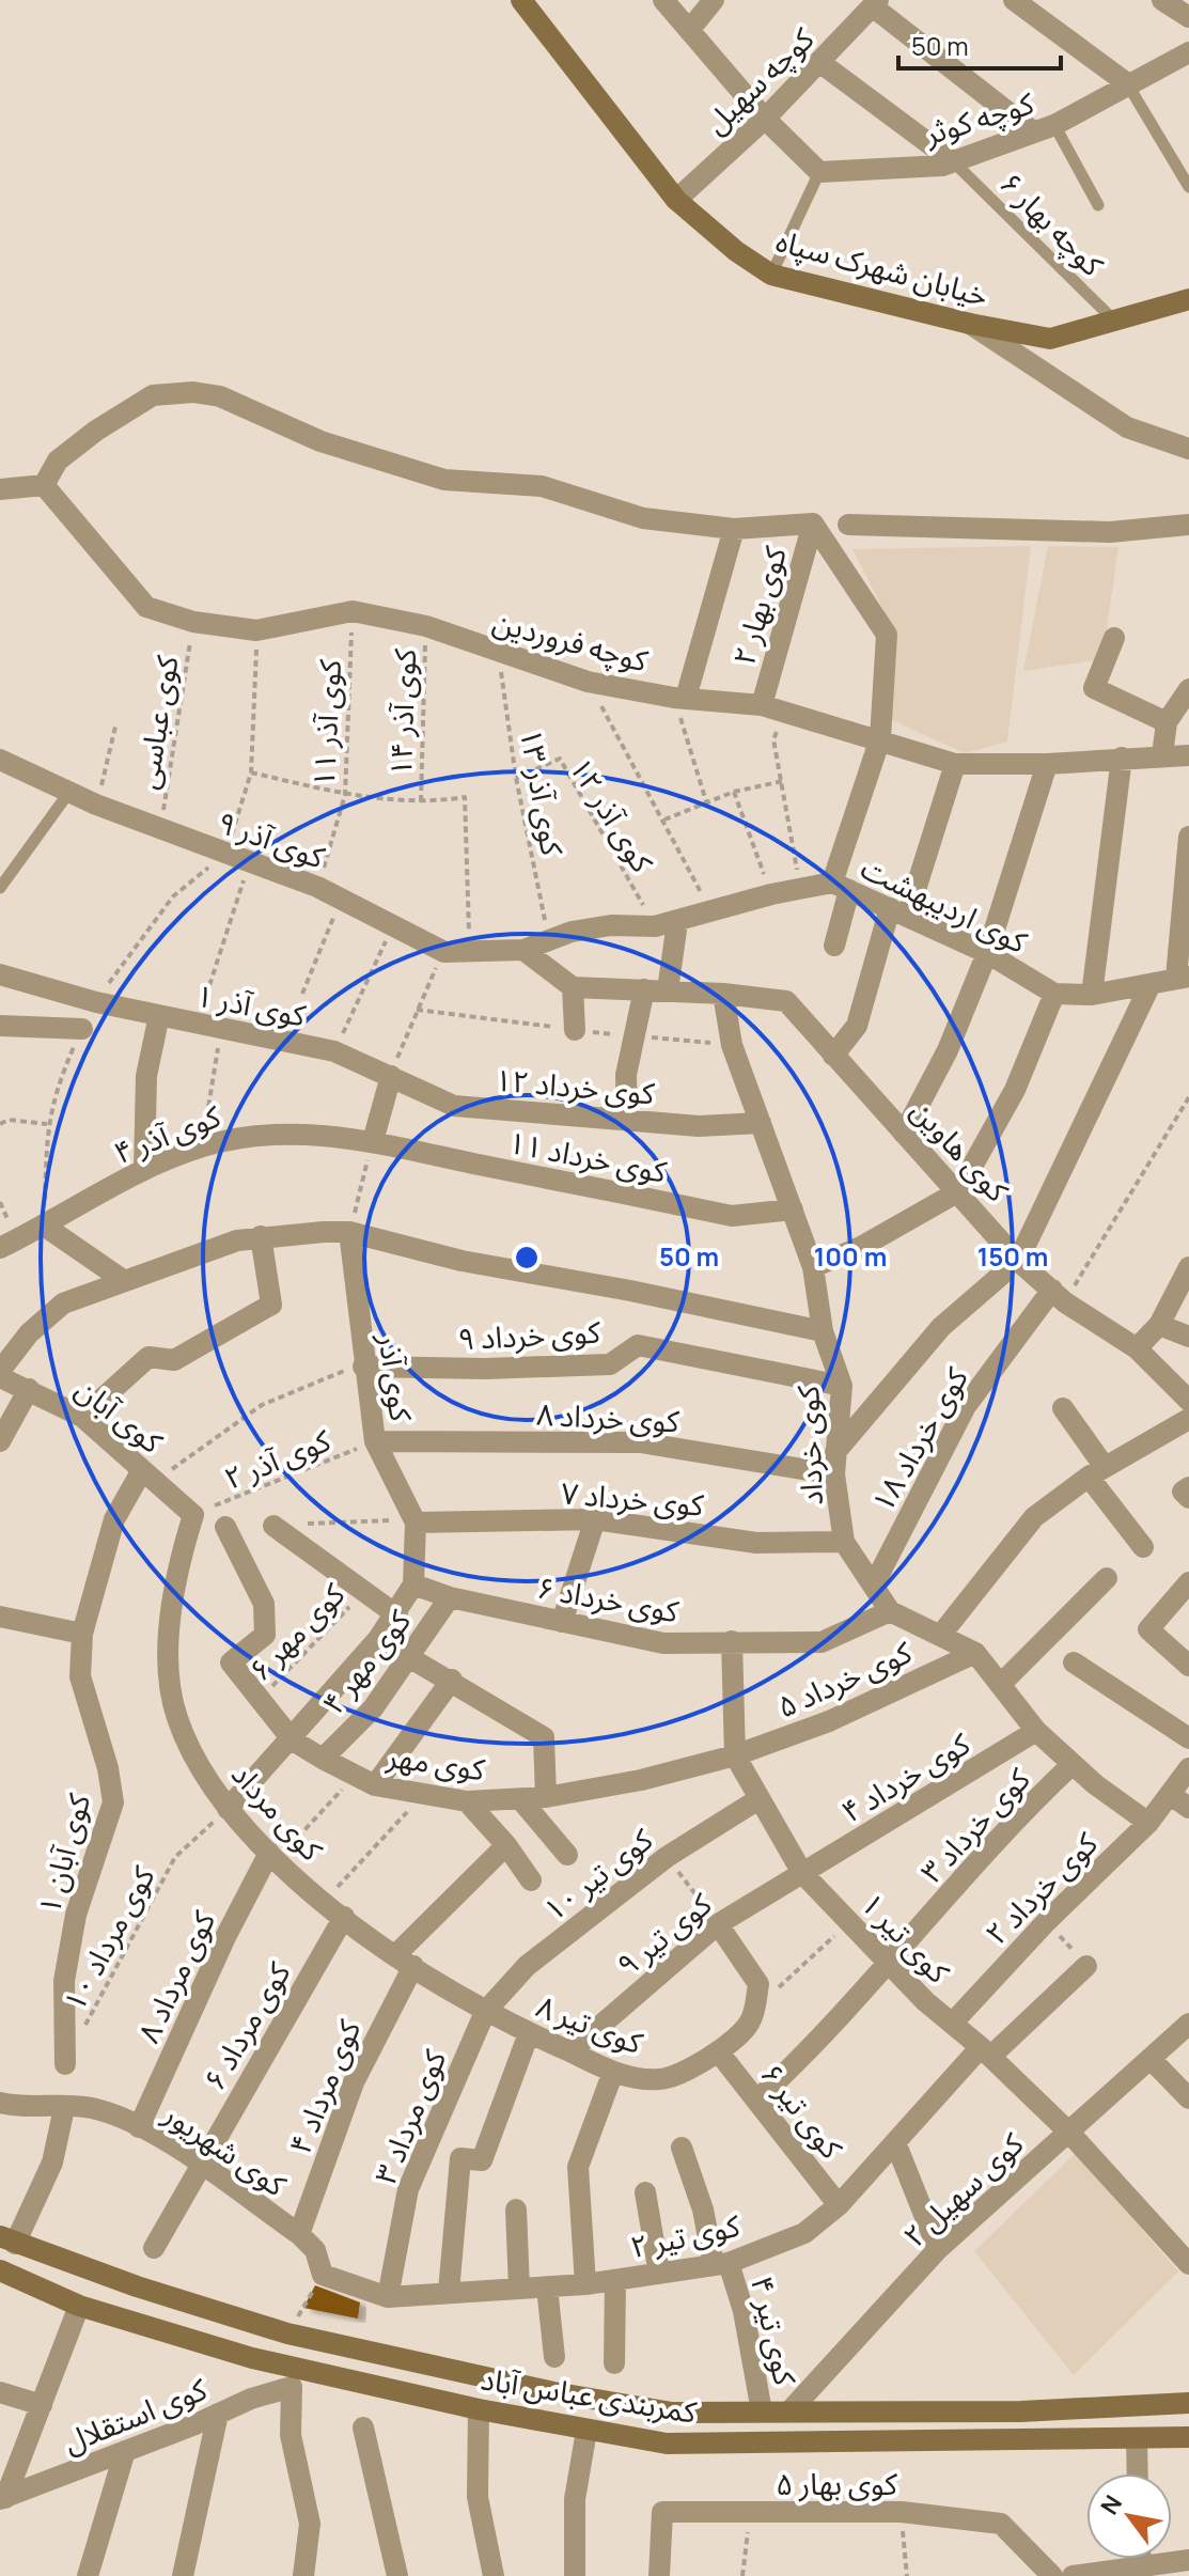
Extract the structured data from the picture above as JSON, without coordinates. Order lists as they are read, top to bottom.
{
  "streets": {
    "main road": ["خیابان شهرک سپاه", "کمربندی عباس آباد"],
    "street": [
      "کوچه سهیل",
      "کوچه کوثر",
      "کوی بهار ۲",
      "کوچه فروردین",
      "کوی آذر ۹",
      "کوی اردیبهشت",
      "کوی آذر ۱",
      "کوی خرداد ۱۲",
      "کوی آذر ۴",
      "کوی هاوین",
      "کوی خرداد ۱۱",
      "کوی خرداد ۹",
      "کوی آذر",
      "کوی آبان",
      "کوی خرداد ۸",
      "کوی خرداد ۱۸",
      "کوی خرداد",
      "کوی خرداد ۷",
      "کوی خرداد ۶",
      "کوی مهر ۴",
      "کوی خرداد ۵",
      "کوی مهر",
      "کوی خرداد ۴",
      "کوی مرداد",
      "کوی خرداد ۳",
      "کوی آبان ۱",
      "کوی تیر ۱۰",
      "کوی خرداد ۲",
      "کوی تیر ۹",
      "کوی تیر ۱",
      "کوی مرداد ۸",
      "کوی تیر ۸",
      "کوی مرداد ۶",
      "کوی مرداد ۴",
      "کوی تیر ۶",
      "کوی مرداد ۳",
      "کوی شهریور",
      "کوی سهیل ۲",
      "کوی تیر ۲",
      "کوی تیر ۴",
      "کوی استقلال",
      "کوی بهار ۵"
    ],
    "lane": ["کوچه بهار ۶"],
    "path": [
      "کوی آذر ۱۴",
      "کوی عباسی",
      "کوی آذر ۱۱",
      "کوی آذر ۱۳",
      "کوی آذر ۱۲",
      "کوی آذر ۲",
      "کوی مهر ۶",
      "کوی مرداد ۱۰"
    ]
  },
  "crossings": [
    ["کوچه سهیل", "خیابان شهرک سپاه"],
    ["کوچه کوثر", "کوچه بهار ۶"],
    ["کوچه بهار ۶", "خیابان شهرک سپاه"],
    ["کوی بهار ۲", "کوچه فروردین"],
    ["کوچه فروردین", "کوی آذر ۱۴"],
    ["کوچه فروردین", "کوی عباسی"],
    ["کوچه فروردین", "کوی آذر ۱۱"],
    ["کوچه فروردین", "کوی آذر ۱۳"],
    ["کوی عباسی", "کوی آذر ۹"],
    ["کوی آذر ۱۱", "کوی آذر ۹"],
    ["کوی آذر ۱۳", "کوی آذر ۱۲"],
    ["کوی آذر ۱۳", "کوی اردیبهشت"],
    ["کوی آذر ۱۲", "کوی اردیبهشت"],
    ["کوی آذر ۹", "کوی اردیبهشت"],
    ["کوی آذر ۱", "کوی خرداد ۱۲"],
    ["کوی خرداد ۱۲", "کوی خرداد"],
    ["کوی آذر ۴", "کوی خرداد ۱۱"],
    ["کوی هاوین", "کوی خرداد ۱۸"],
    ["کوی هاوین", "کوی خرداد"],
    ["کوی خرداد ۱۱", "کوی خرداد"],
    ["کوی خرداد ۹", "کوی آذر"],
    ["کوی خرداد ۹", "کوی خرداد"],
    ["کوی آذر", "کوی خرداد ۸"],
    ["کوی آذر", "کوی آذر ۲"],
    ["کوی آذر", "کوی خرداد ۷"],
    ["کوی آبان", "کوی آذر ۲"],
    ["کوی آبان", "کوی مرداد"],
    ["کوی آبان", "کوی آبان ۱"],
    ["کوی خرداد ۸", "کوی خرداد"],
    ["کوی خرداد ۸", "کوی آذر ۲"],
    ["کوی خرداد ۱۸", "کوی خرداد"],
    ["کوی خرداد", "کوی خرداد ۷"],
    ["کوی خرداد", "کوی خرداد ۶"],
    ["کوی آذر ۲", "کوی مرداد"],
    ["کوی خرداد ۶", "کوی مهر ۴"],
    ["کوی مهر ۶", "کوی مهر"],
    ["کوی مهر ۴", "کوی مهر"],
    ["کوی خرداد ۵", "کوی مهر"],
    ["کوی خرداد ۵", "کوی تیر ۱"],
    ["کوی مهر", "کوی تیر ۱"],
    ["کوی خرداد ۴", "کوی تیر ۹"],
    ["کوی خرداد ۴", "کوی تیر ۱"],
    ["کوی مرداد", "کوی تیر ۱۰"],
    ["کوی مرداد", "کوی مرداد ۱۰"],
    ["کوی مرداد", "کوی مرداد ۸"],
    ["کوی مرداد", "کوی تیر ۸"],
    ["کوی مرداد", "کوی مرداد ۶"],
    ["کوی مرداد", "کوی مرداد ۴"],
    ["کوی مرداد", "کوی مرداد ۳"],
    ["کوی خرداد ۳", "کوی تیر ۱"],
    ["کوی خرداد ۳", "کوی تیر ۶"],
    ["کوی آبان ۱", "کوی مرداد ۱۰"],
    ["کوی تیر ۱۰", "کوی تیر ۱"],
    ["کوی تیر ۱۰", "کوی تیر ۸"],
    ["کوی تیر ۱۰", "کوی مرداد ۳"],
    ["کوی خرداد ۲", "کوی تیر ۱"],
    ["کوی تیر ۹", "کوی تیر ۱"],
    ["کوی تیر ۹", "کوی تیر ۸"],
    ["کوی تیر ۱", "کوی سهیل ۲"],
    ["کوی تیر ۱", "کوی تیر ۲"],
    ["کوی مرداد ۸", "کوی شهریور"],
    ["کوی تیر ۸", "کوی تیر ۶"],
    ["کوی تیر ۸", "کوی مرداد ۳"],
    ["کوی مرداد ۶", "کوی شهریور"],
    ["کوی مرداد ۴", "کوی شهریور"],
    ["کوی تیر ۶", "کوی تیر ۲"],
    ["کوی مرداد ۳", "کوی تیر ۲"],
    ["کوی شهریور", "کوی تیر ۲"],
    ["کوی سهیل ۲", "کمربندی عباس آباد"],
    ["کوی تیر ۲", "کوی تیر ۴"],
    ["کوی تیر ۴", "کمربندی عباس آباد"]
  ],
  "scale_bar": "50 m",
  "north": "top left",
  "rings": ["50 m", "100 m", "150 m"]
}
